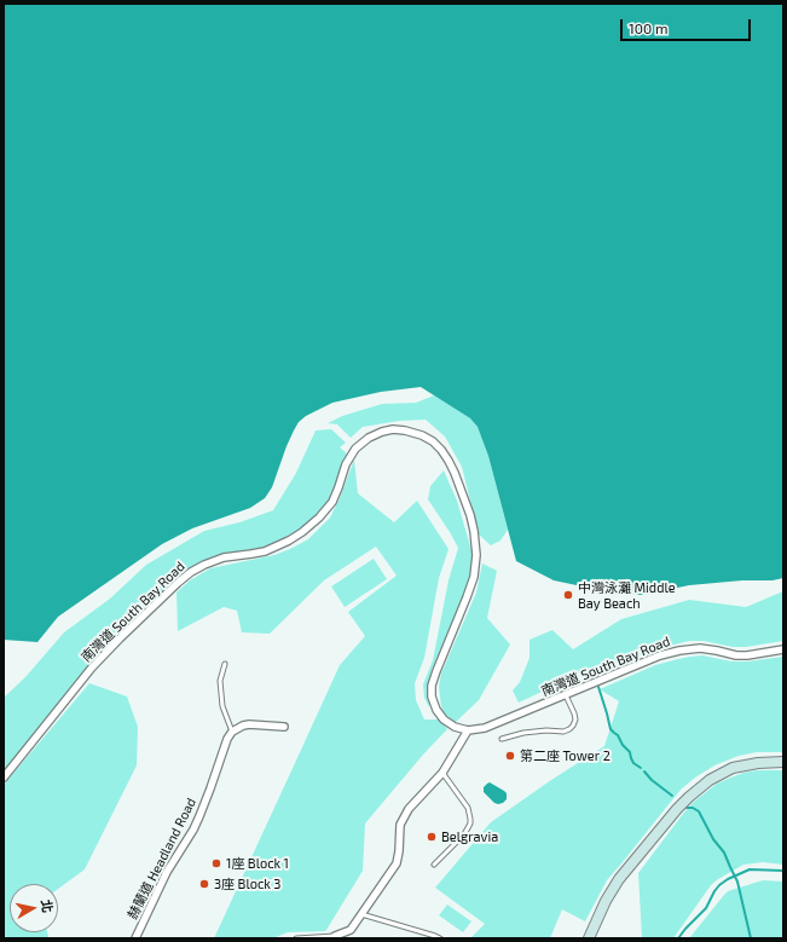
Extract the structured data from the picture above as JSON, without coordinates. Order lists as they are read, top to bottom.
{
  "streets": {
    "street": ["南灣道 South Bay Road", "赫蘭道 Headland Road"]
  },
  "places": [
    "中灣泳灘 Middle Bay Beach",
    "第二座 Tower 2",
    "Belgravia",
    "1座 Block 1",
    "3座 Block 3"
  ],
  "scale_bar": "100 m",
  "north": "right"
}
